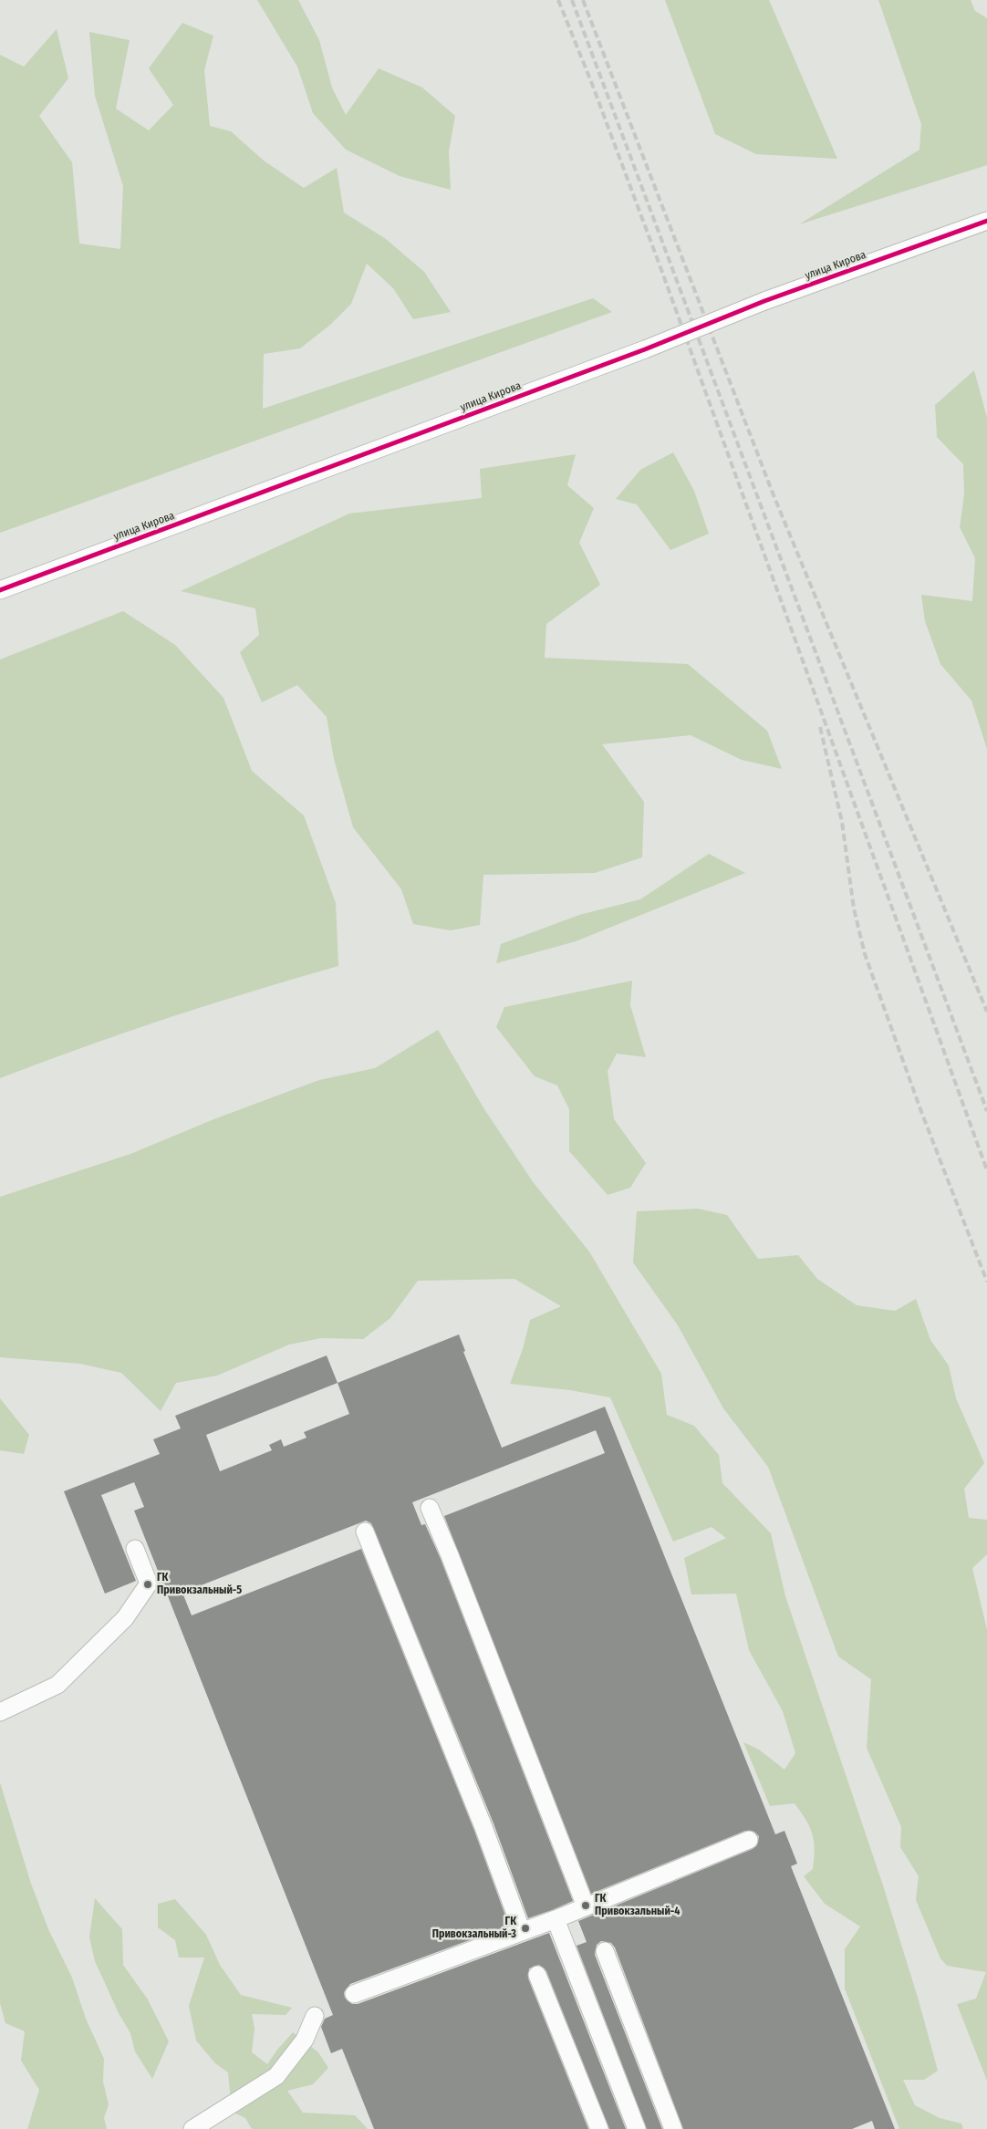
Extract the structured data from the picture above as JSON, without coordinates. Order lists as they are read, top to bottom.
{
  "streets": {
    "street": ["улица Кирова"]
  },
  "places": ["ГК Привокзальный-5", "ГК Привокзальный-4", "ГК Привокзальный-3"]
}
